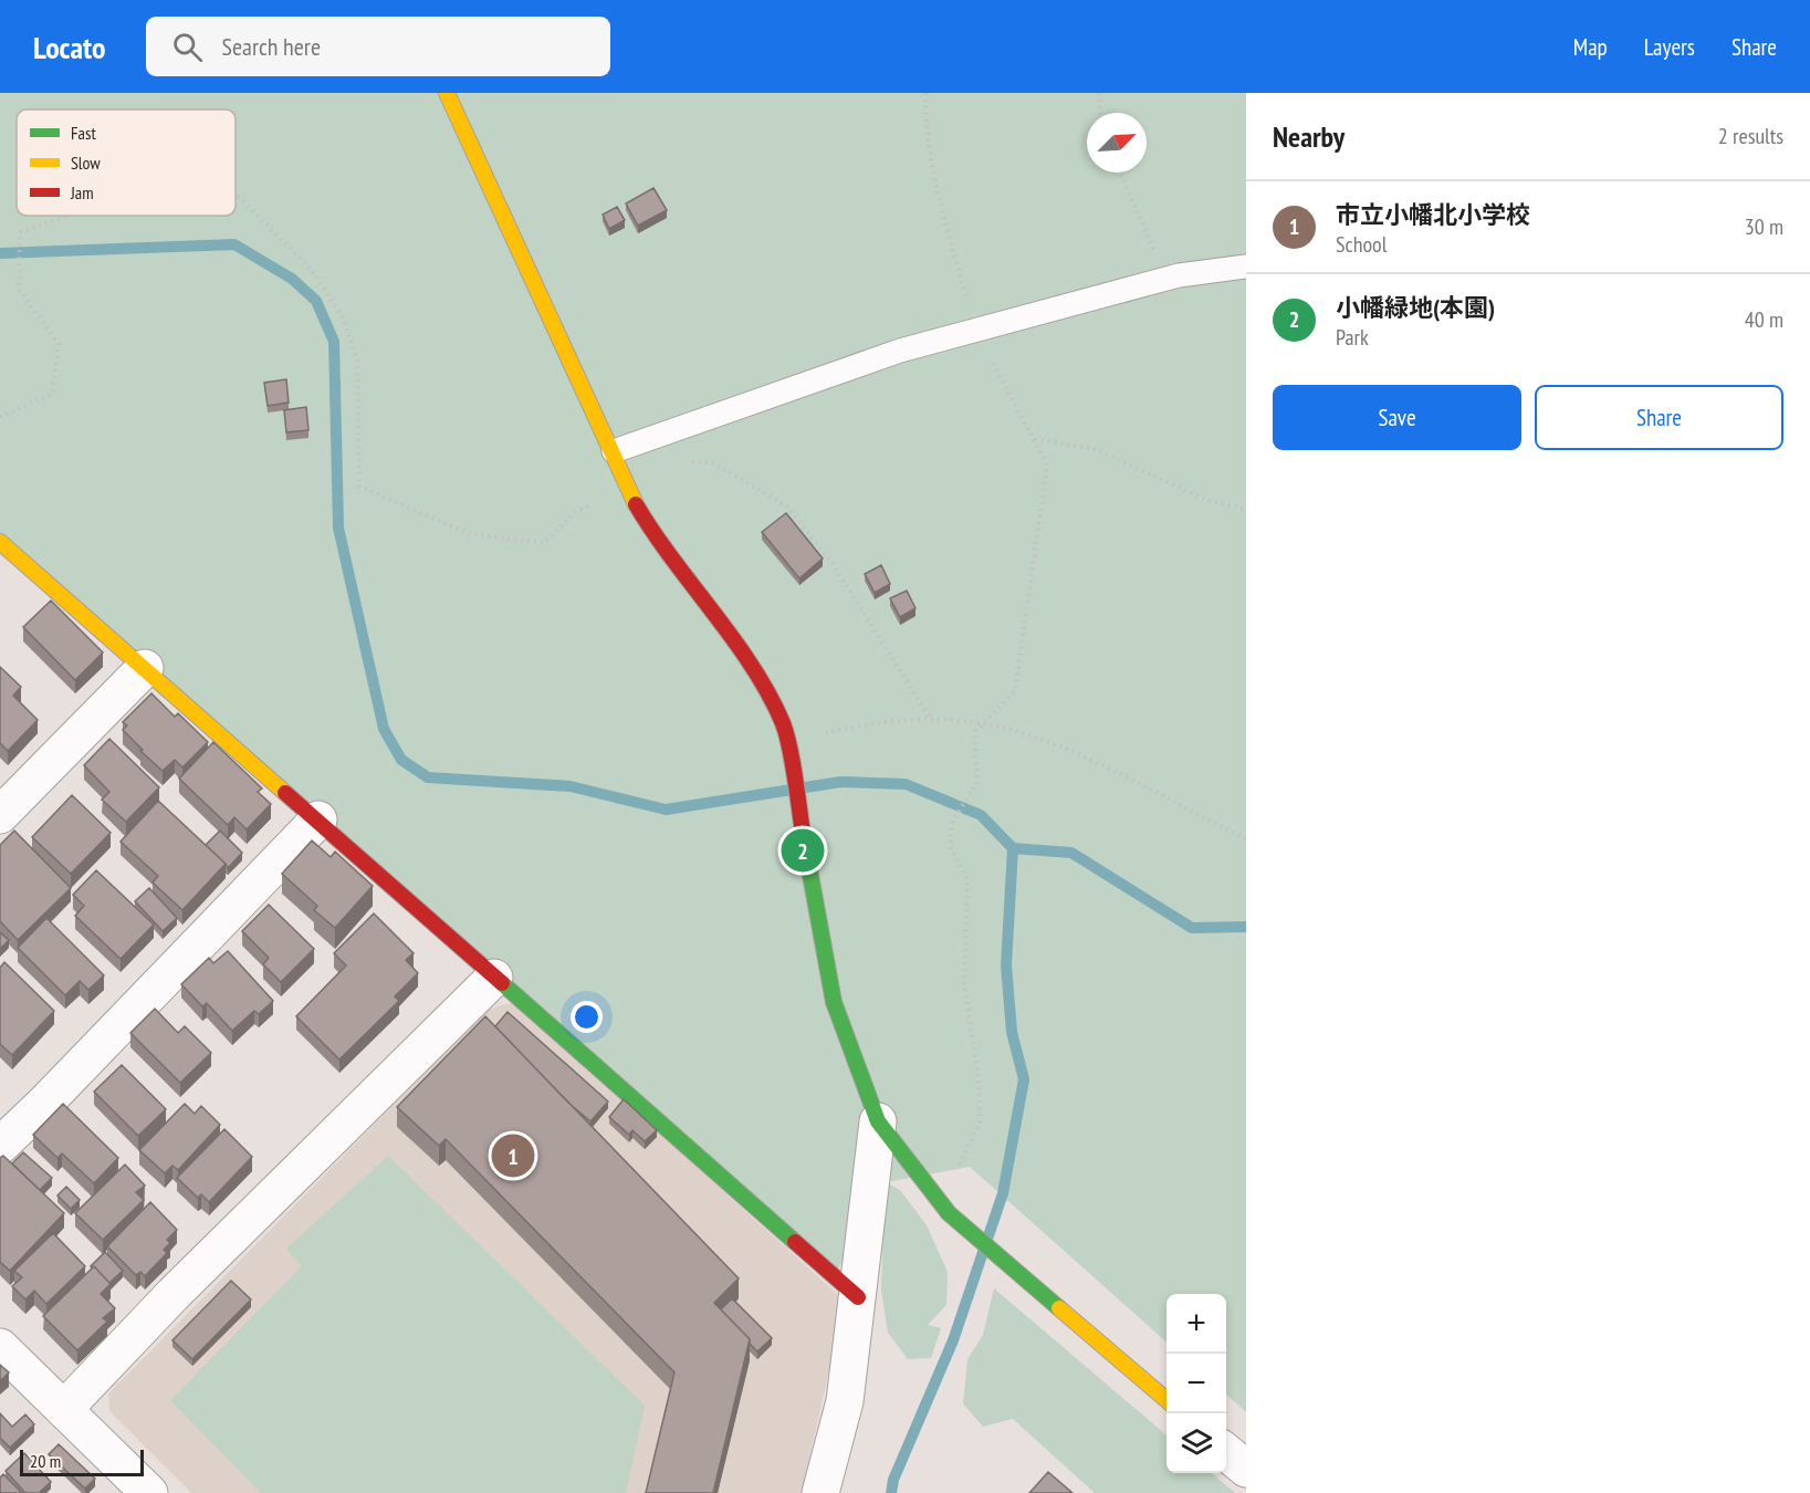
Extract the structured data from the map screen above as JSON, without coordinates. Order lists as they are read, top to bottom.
{
  "legend": ["Fast", "Slow", "Jam"],
  "scale_bar": "20 m",
  "north": "top right",
  "page": {
    "header": "Locato",
    "search": "Search here",
    "nav": ["Map", "Layers", "Share"],
    "heading": ["Nearby", "2 results"],
    "list": [
      {
        "mark": "1",
        "name": "市立小幡北小学校",
        "note": "School",
        "value": "30 m"
      },
      {
        "mark": "2",
        "name": "小幡緑地(本園)",
        "note": "Park",
        "value": "40 m"
      }
    ],
    "buttons": ["Save", "Share"],
    "pins": ["2", "1"],
    "map_buttons": ["+", "−"],
    "scale": "20 m"
  }
}
